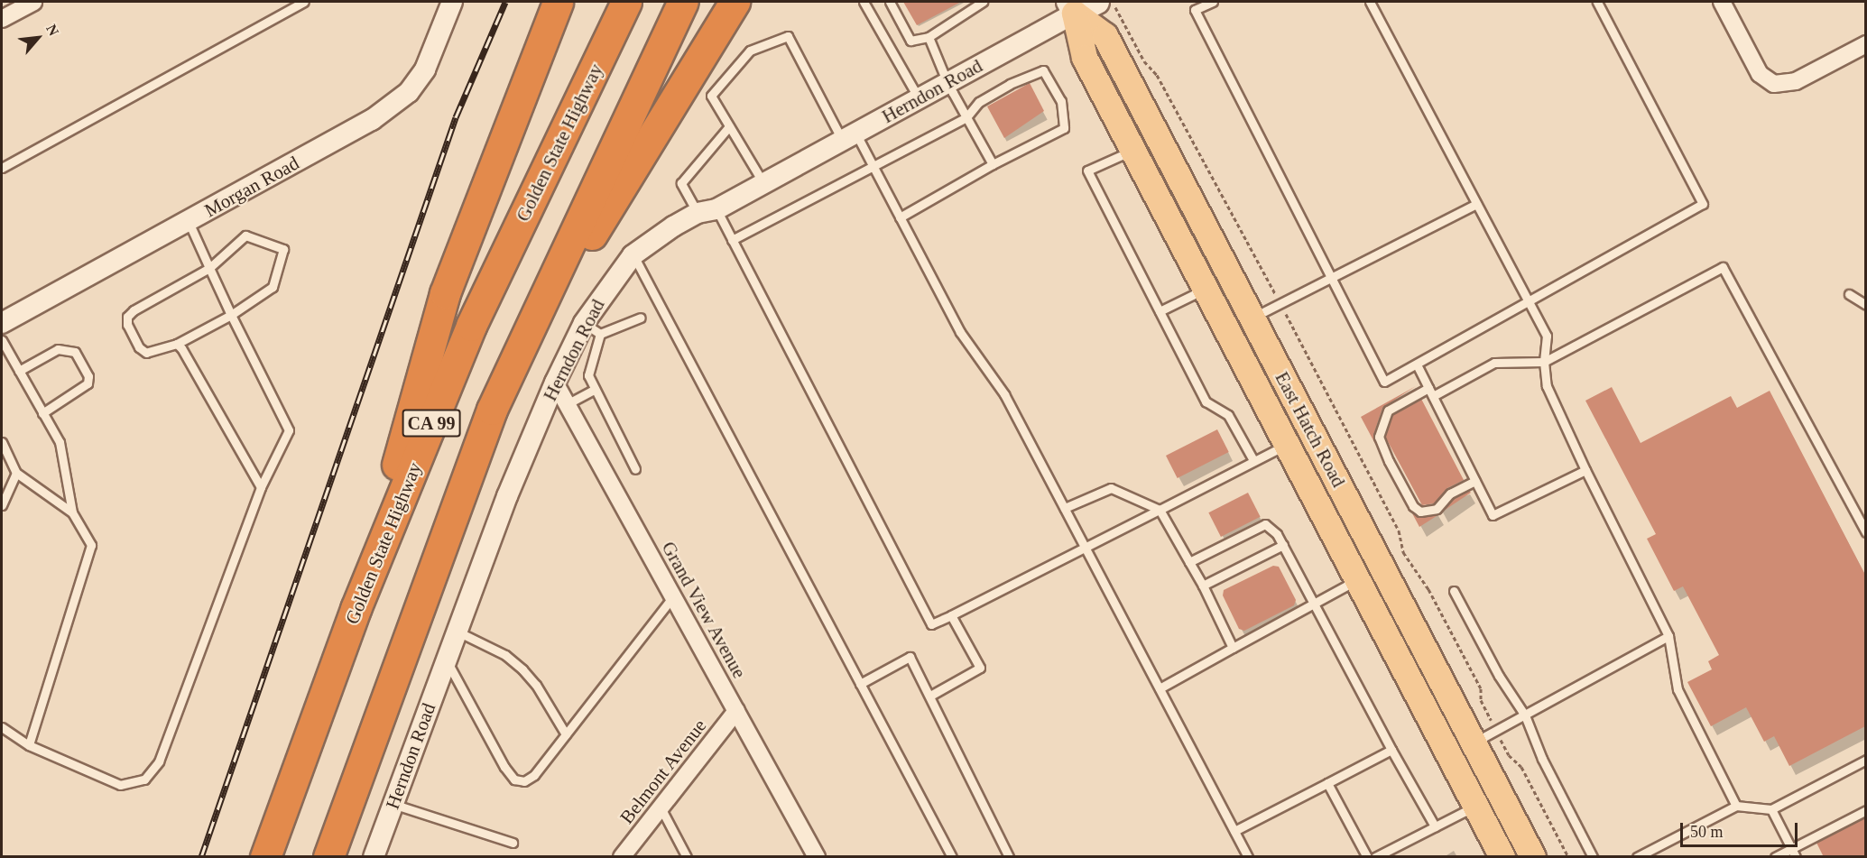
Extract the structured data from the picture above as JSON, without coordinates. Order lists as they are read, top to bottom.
{
  "streets": {
    "highway": ["Golden State Highway", "CA 99"],
    "main road": ["Herndon Road", "East Hatch Road"],
    "street": ["Morgan Road", "Grand View Avenue", "Belmont Avenue"]
  },
  "crossings": [
    ["Herndon Road", "East Hatch Road"],
    ["Herndon Road", "Grand View Avenue"],
    ["Grand View Avenue", "Belmont Avenue"]
  ],
  "scale_bar": "50 m",
  "north": "top right"
}
